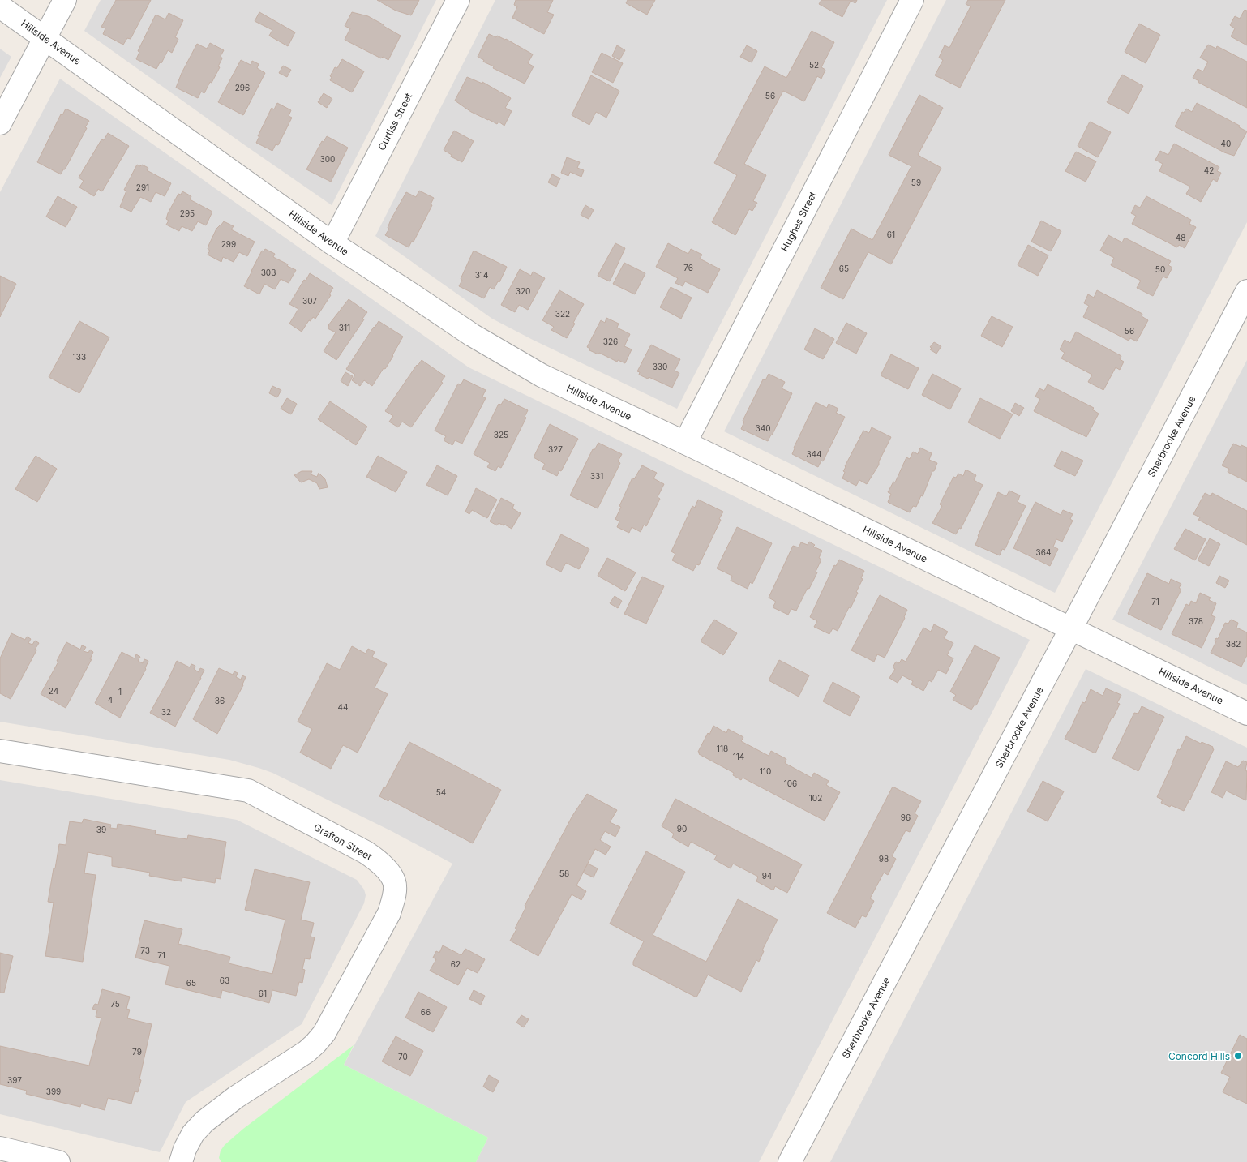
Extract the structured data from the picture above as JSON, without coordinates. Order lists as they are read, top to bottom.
{
  "streets": {
    "street": [
      "Hillside Avenue",
      "Curtiss Street",
      "Hughes Street",
      "Sherbrooke Avenue",
      "Grafton Street"
    ]
  },
  "crossings": [
    ["Hillside Avenue", "Curtiss Street"],
    ["Hillside Avenue", "Hughes Street"],
    ["Hillside Avenue", "Sherbrooke Avenue"]
  ],
  "places": ["Concord Hills"],
  "house_numbers": [
    "52",
    "296",
    "56",
    "40",
    "300",
    "42",
    "59",
    "291",
    "295",
    "61",
    "48",
    "299",
    "76",
    "65",
    "50",
    "303",
    "314",
    "320",
    "307",
    "322",
    "311",
    "56",
    "326",
    "133",
    "330",
    "340",
    "325",
    "327",
    "344",
    "331",
    "364",
    "71",
    "378",
    "382",
    "24",
    "1",
    "4",
    "36",
    "44",
    "32",
    "118",
    "114",
    "110",
    "106",
    "54",
    "102",
    "96",
    "90",
    "39",
    "98",
    "58",
    "94",
    "73",
    "71",
    "62",
    "63",
    "65",
    "61",
    "75",
    "66",
    "79",
    "70",
    "397",
    "399"
  ]
}
